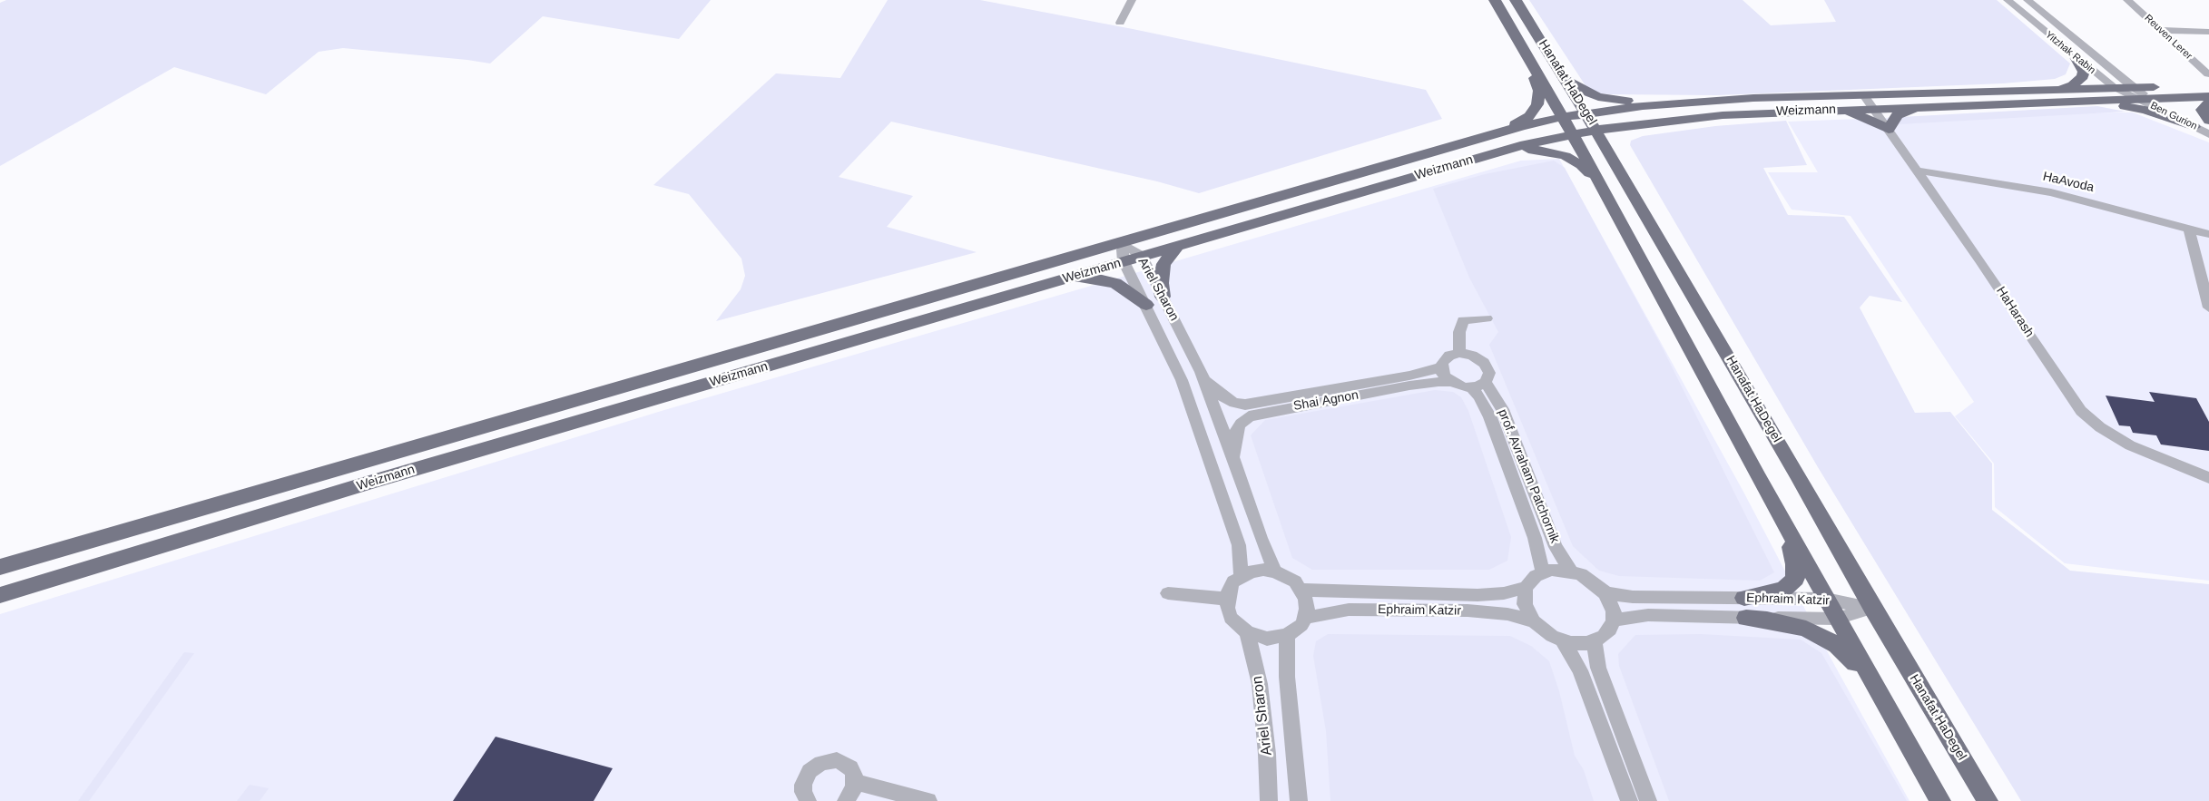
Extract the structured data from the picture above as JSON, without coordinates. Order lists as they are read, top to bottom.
{
  "streets": {
    "main road": ["Hanafat HaDegel", "Weizmann"],
    "street": [
      "Reuven Lerer",
      "Yitzhak Rabin",
      "Ben Gurion",
      "HaAvoda",
      "Ariel Sharon",
      "HaHarash",
      "Shai Agnon",
      "prof. Avraham Patchornik",
      "Ephraim Katzir"
    ]
  },
  "crossings": [
    ["Yitzhak Rabin", "Weizmann"],
    ["Yitzhak Rabin", "Ben Gurion"],
    ["Hanafat HaDegel", "Weizmann"],
    ["Hanafat HaDegel", "Ephraim Katzir"],
    ["Weizmann", "Ben Gurion"],
    ["Weizmann", "Ariel Sharon"],
    ["Weizmann", "HaHarash"],
    ["HaAvoda", "HaHarash"],
    ["Ariel Sharon", "Shai Agnon"],
    ["Ariel Sharon", "Ephraim Katzir"],
    ["Shai Agnon", "prof. Avraham Patchornik"],
    ["prof. Avraham Patchornik", "Ephraim Katzir"]
  ]
}
